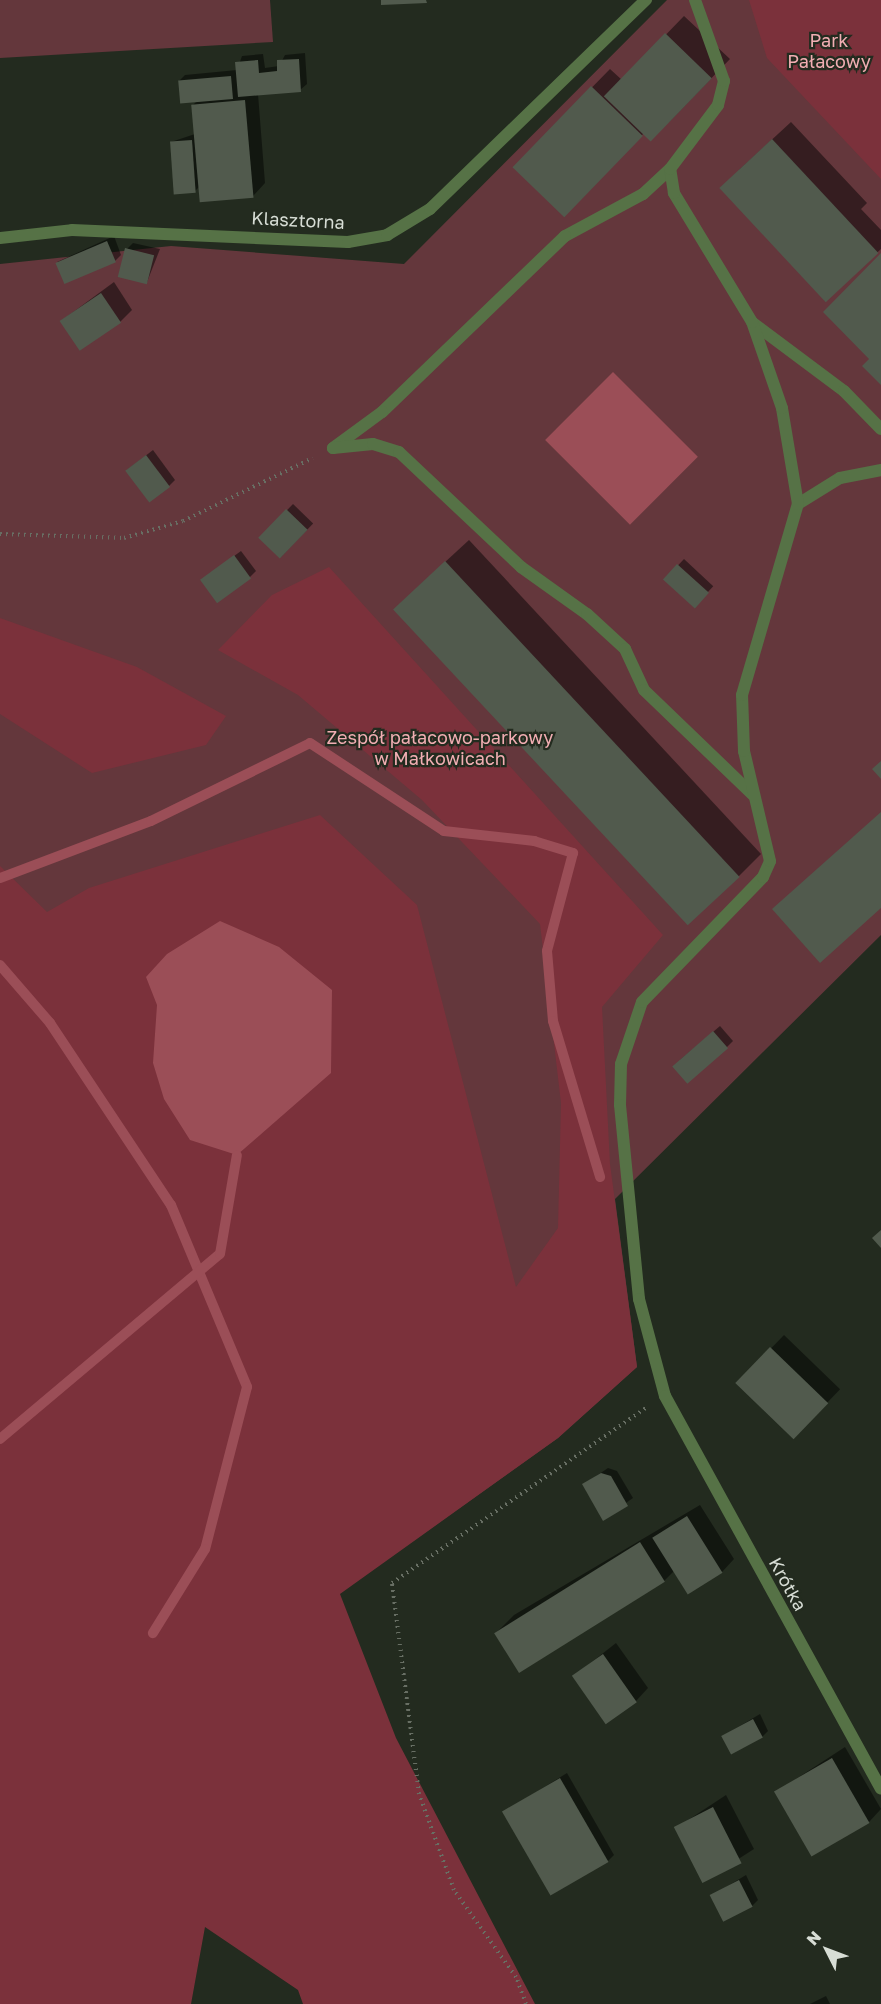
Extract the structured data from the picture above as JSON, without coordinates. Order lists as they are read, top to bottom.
{
  "streets": {
    "street": ["Klasztorna", "Krótka"]
  },
  "parks": ["Park Pałacowy", "Zespół pałacowo-parkowy w Małkowicach"],
  "north": "top left"
}
